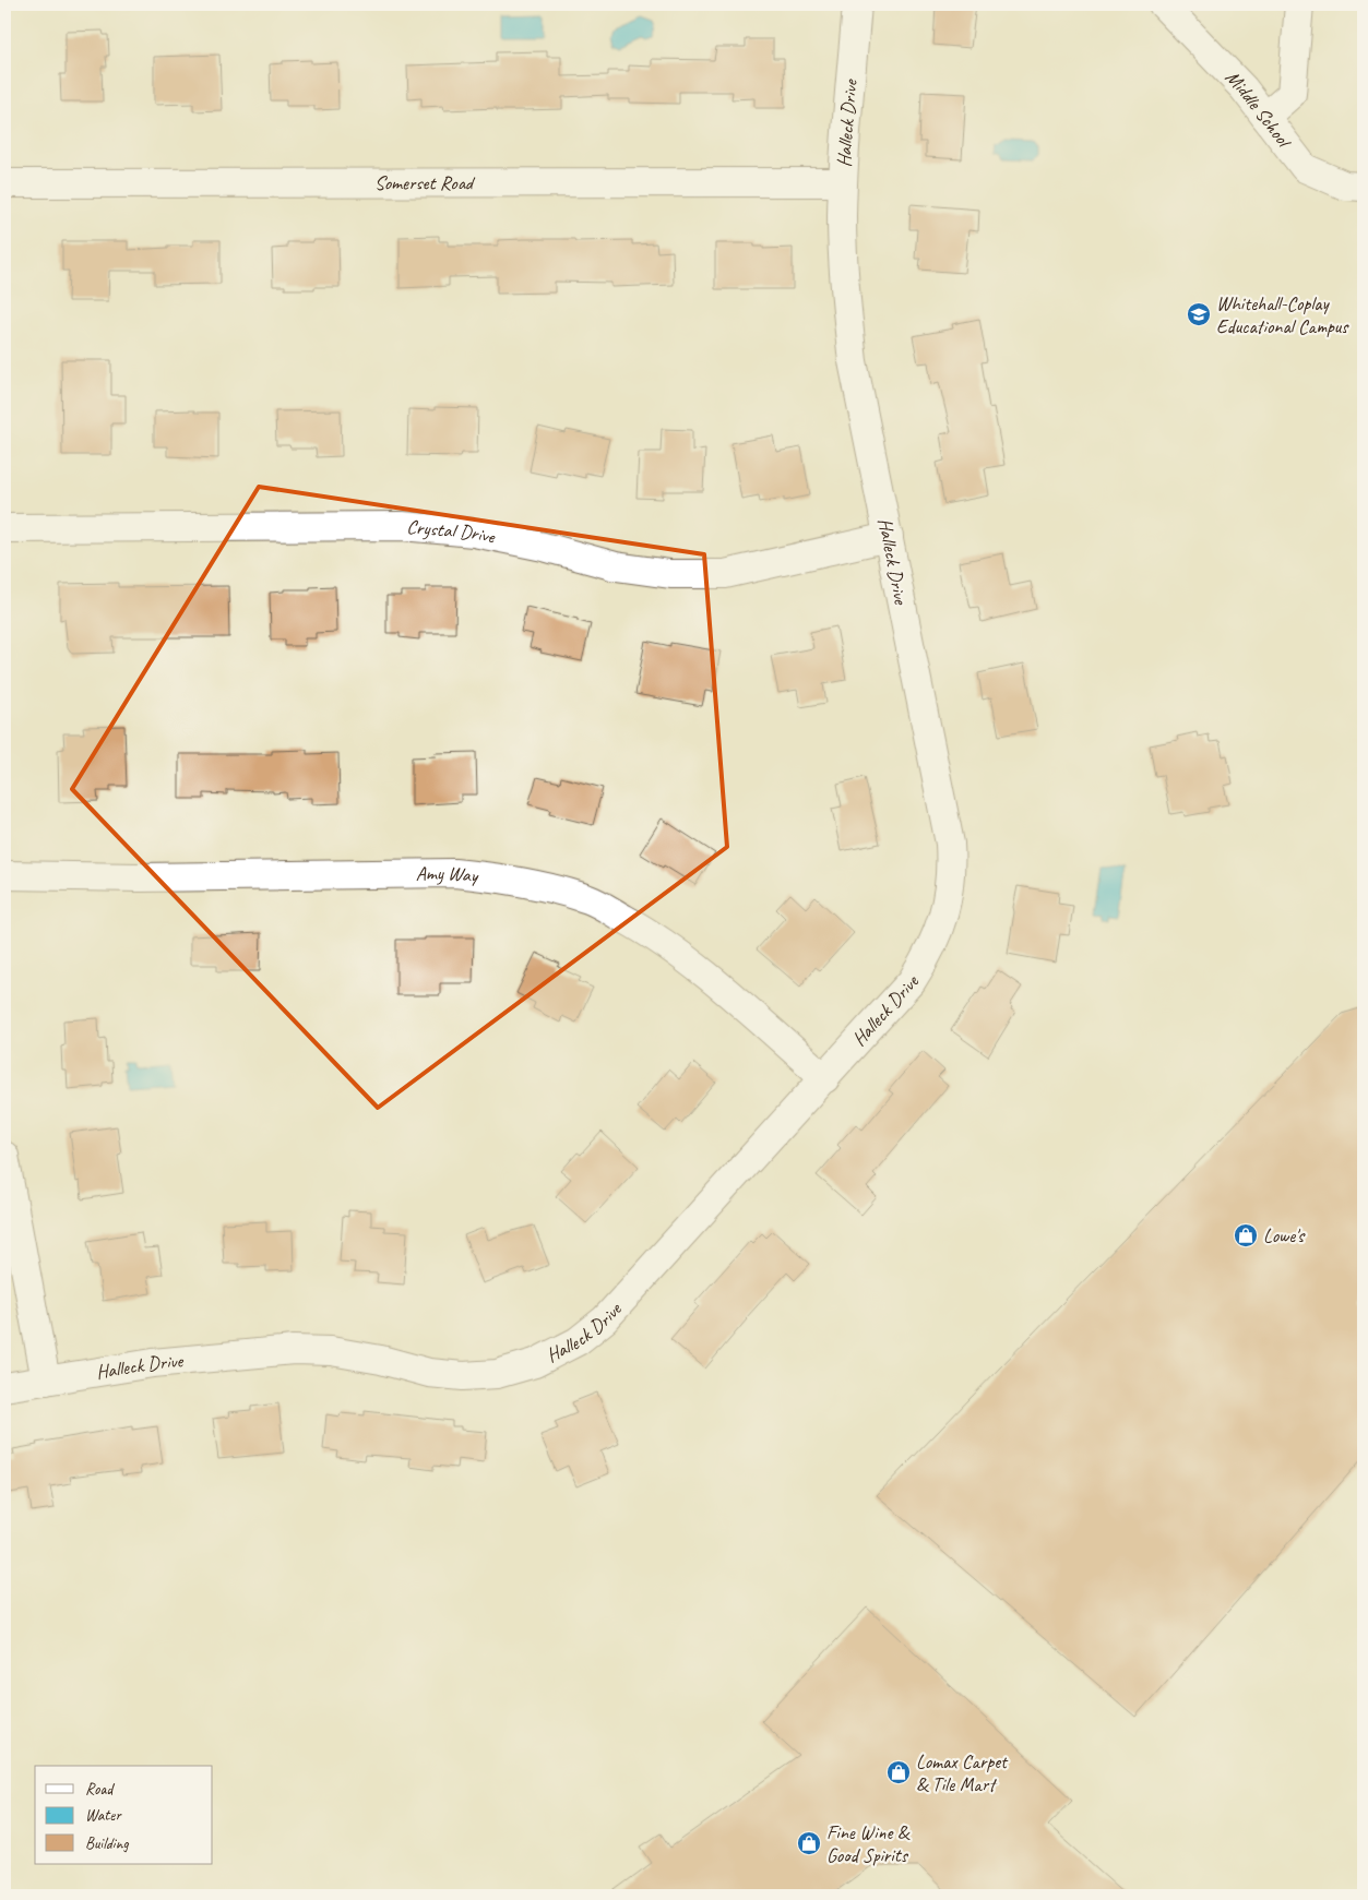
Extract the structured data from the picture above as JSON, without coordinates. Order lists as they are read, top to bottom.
{
  "streets": {
    "street": [
      "Middle School",
      "Halleck Drive",
      "Somerset Road",
      "Crystal Drive",
      "Amy Way"
    ]
  },
  "crossings": [
    ["Halleck Drive", "Somerset Road"],
    ["Halleck Drive", "Crystal Drive"],
    ["Halleck Drive", "Amy Way"]
  ],
  "places": {
    "school or university": ["Whitehall-Coplay Educational Campus"],
    "shop": ["Lowe's", "Lomax Carpet & Tile Mart", "Fine Wine & Good Spirits"]
  },
  "legend": ["Road", "Water", "Building"]
}
